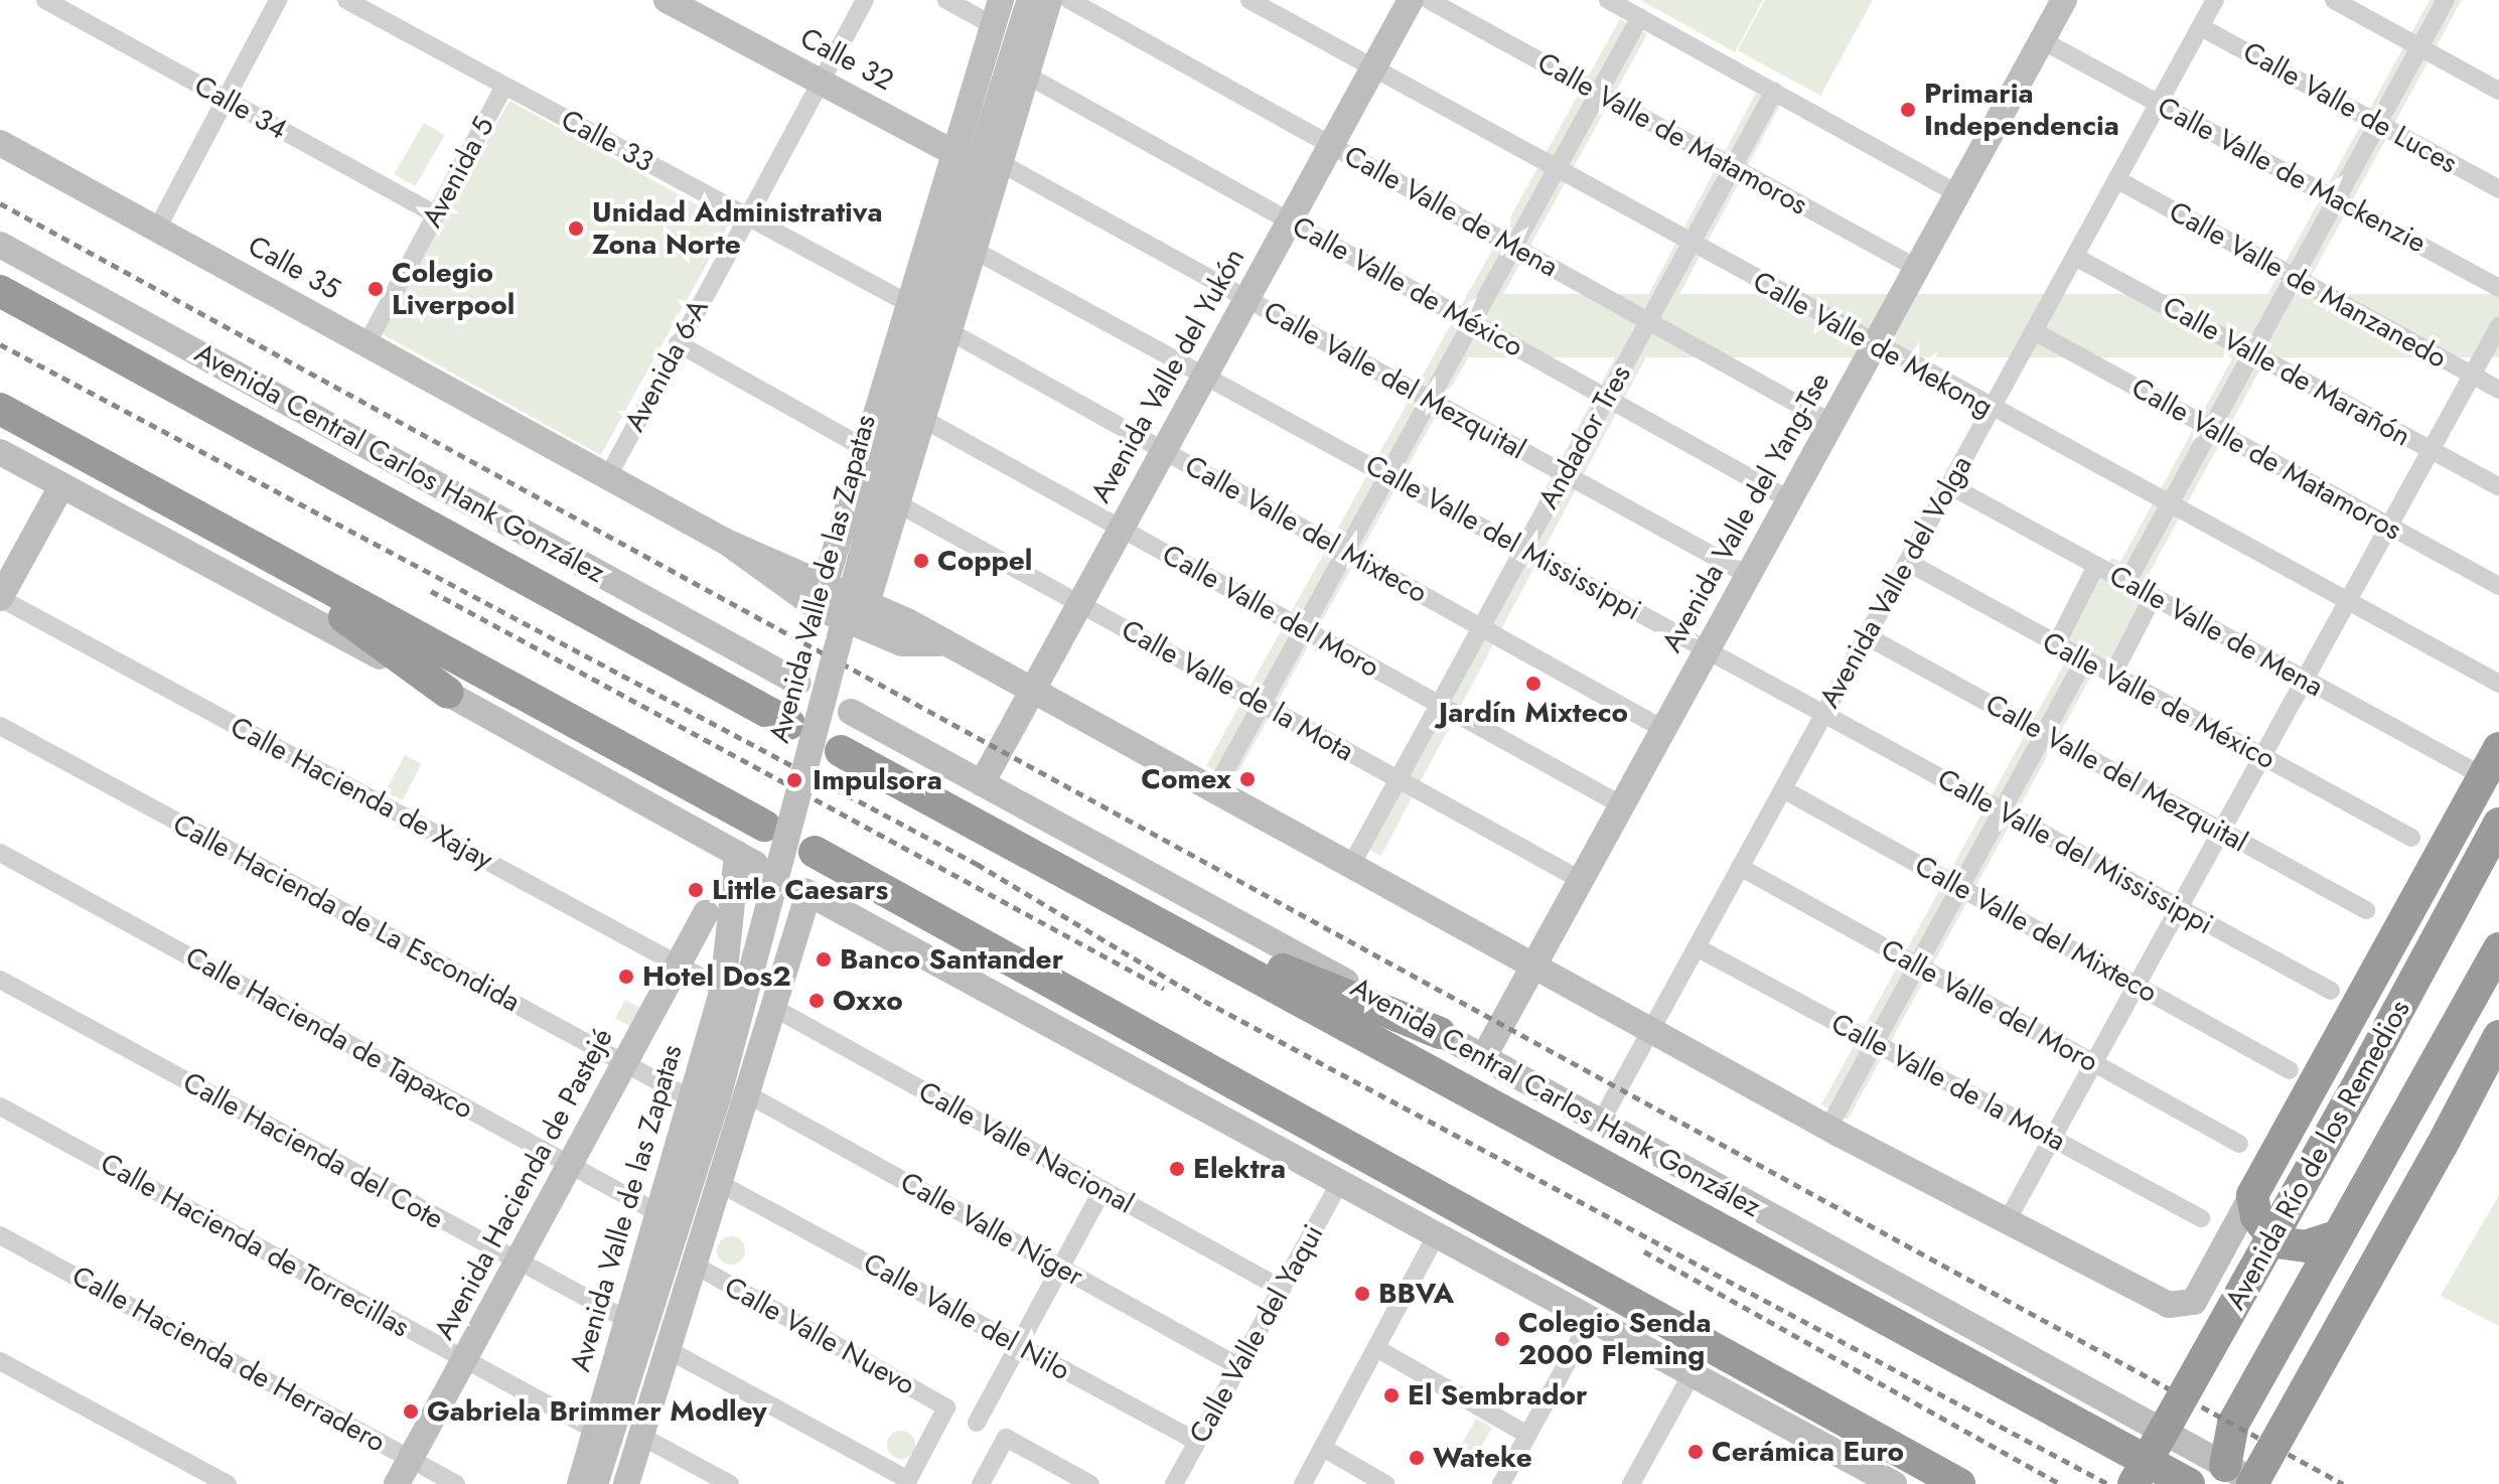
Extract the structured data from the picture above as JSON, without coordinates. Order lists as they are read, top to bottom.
{
  "streets": {
    "highway": ["Avenida Central Carlos Hank González", "Avenida Río de los Remedios"],
    "main road": [
      "Calle 32",
      "Calle 35",
      "Avenida Valle del Yukón",
      "Avenida Valle del Yang-Tse",
      "Avenida Valle de las Zapatas",
      "Avenida Hacienda de Pastejé"
    ],
    "street": [
      "Calle 34",
      "Calle Valle de Luces",
      "Calle Valle de Matamoros",
      "Calle 33",
      "Avenida 5",
      "Calle Valle de Mackenzie",
      "Calle Valle de Mena",
      "Calle Valle de Manzanedo",
      "Calle Valle de México",
      "Calle Valle de Mekong",
      "Avenida 6-A",
      "Calle Valle de Marañón",
      "Calle Valle del Mezquital",
      "Andador Tres",
      "Calle Valle del Mixteco",
      "Calle Valle del Mississippi",
      "Avenida Valle del Volga",
      "Calle Valle del Moro",
      "Calle Valle de la Mota",
      "Calle Hacienda de Xajay",
      "Calle Hacienda de La Escondida",
      "Calle Hacienda de Tapaxco",
      "Calle Valle Nacional",
      "Calle Hacienda del Cote",
      "Calle Valle Níger",
      "Calle Hacienda de Torrecillas",
      "Calle Valle del Nilo",
      "Calle Valle del Yaqui",
      "Calle Valle Nuevo",
      "Calle Hacienda de Herradero"
    ]
  },
  "crossings": [
    ["Calle 32", "Avenida 6-A"],
    ["Calle 32", "Avenida Valle de las Zapatas"],
    ["Calle 34", "Avenida 5"],
    ["Calle Valle de Luces", "Avenida Valle del Volga"],
    ["Calle Valle de Matamoros", "Andador Tres"],
    ["Calle Valle de Matamoros", "Avenida Valle del Yang-Tse"],
    ["Calle Valle de Matamoros", "Avenida Valle del Volga"],
    ["Calle 33", "Avenida 5"],
    ["Calle 33", "Avenida 6-A"],
    ["Calle 33", "Avenida Valle de las Zapatas"],
    ["Avenida 5", "Calle 35"],
    ["Calle Valle de Mackenzie", "Avenida Valle del Yang-Tse"],
    ["Calle Valle de Mackenzie", "Avenida Valle del Volga"],
    ["Calle Valle de Mena", "Avenida Valle del Yukón"],
    ["Calle Valle de Mena", "Andador Tres"],
    ["Calle Valle de Mena", "Avenida Valle del Yang-Tse"],
    ["Calle Valle de Mena", "Avenida Valle del Volga"],
    ["Calle 35", "Avenida 6-A"],
    ["Calle 35", "Avenida Valle de las Zapatas"],
    ["Calle Valle de Manzanedo", "Avenida Valle del Volga"],
    ["Calle Valle de México", "Avenida Valle del Yukón"],
    ["Calle Valle de México", "Andador Tres"],
    ["Calle Valle de México", "Avenida Valle del Yang-Tse"],
    ["Calle Valle de México", "Avenida Valle de las Zapatas"],
    ["Calle Valle de México", "Avenida Valle del Volga"],
    ["Calle Valle de Mekong", "Avenida Valle del Yukón"],
    ["Calle Valle de Mekong", "Andador Tres"],
    ["Calle Valle de Mekong", "Avenida Valle del Yang-Tse"],
    ["Calle Valle de Mekong", "Avenida Valle del Volga"],
    ["Calle Valle de Marañón", "Avenida Valle del Volga"],
    ["Avenida Valle del Yukón", "Calle Valle del Mezquital"],
    ["Avenida Valle del Yukón", "Avenida Central Carlos Hank González"],
    ["Avenida Valle del Yukón", "Calle Valle del Mixteco"],
    ["Avenida Valle del Yukón", "Calle Valle del Mississippi"],
    ["Avenida Valle del Yukón", "Calle Valle del Moro"],
    ["Avenida Valle del Yukón", "Calle Valle de la Mota"],
    ["Calle Valle del Mezquital", "Andador Tres"],
    ["Calle Valle del Mezquital", "Avenida Valle del Yang-Tse"],
    ["Calle Valle del Mezquital", "Avenida Valle de las Zapatas"],
    ["Calle Valle del Mezquital", "Avenida Valle del Volga"],
    ["Andador Tres", "Calle Valle del Mixteco"],
    ["Andador Tres", "Calle Valle del Mississippi"],
    ["Andador Tres", "Calle Valle del Moro"],
    ["Andador Tres", "Calle Valle de la Mota"],
    ["Avenida Central Carlos Hank González", "Avenida Valle del Yang-Tse"],
    ["Avenida Central Carlos Hank González", "Avenida Valle del Volga"],
    ["Avenida Valle del Yang-Tse", "Calle Valle del Mixteco"],
    ["Avenida Valle del Yang-Tse", "Calle Valle del Mississippi"],
    ["Avenida Valle del Yang-Tse", "Calle Valle del Moro"],
    ["Avenida Valle del Yang-Tse", "Calle Valle de la Mota"],
    ["Calle Valle del Mixteco", "Avenida Valle de las Zapatas"],
    ["Calle Valle del Mixteco", "Avenida Valle del Volga"],
    ["Calle Valle del Mississippi", "Avenida Valle de las Zapatas"],
    ["Calle Valle del Mississippi", "Avenida Valle del Volga"],
    ["Avenida Valle de las Zapatas", "Calle Valle del Moro"],
    ["Avenida Valle de las Zapatas", "Calle Valle de la Mota"],
    ["Avenida Valle de las Zapatas", "Calle Hacienda de Xajay"],
    ["Avenida Valle de las Zapatas", "Calle Hacienda de La Escondida"],
    ["Avenida Valle de las Zapatas", "Calle Hacienda de Tapaxco"],
    ["Avenida Valle de las Zapatas", "Calle Valle Nacional"],
    ["Avenida Valle de las Zapatas", "Calle Hacienda del Cote"],
    ["Avenida Valle de las Zapatas", "Calle Valle Níger"],
    ["Avenida Valle de las Zapatas", "Calle Hacienda de Torrecillas"],
    ["Avenida Valle de las Zapatas", "Calle Valle del Nilo"],
    ["Avenida Valle de las Zapatas", "Calle Valle del Yaqui"],
    ["Avenida Valle de las Zapatas", "Calle Valle Nuevo"],
    ["Avenida Valle del Volga", "Calle Valle del Moro"],
    ["Avenida Valle del Volga", "Calle Valle de la Mota"],
    ["Calle Hacienda de Xajay", "Avenida Hacienda de Pastejé"],
    ["Calle Hacienda de La Escondida", "Avenida Hacienda de Pastejé"],
    ["Calle Hacienda de La Escondida", "Calle Valle Níger"],
    ["Calle Hacienda de Tapaxco", "Avenida Hacienda de Pastejé"],
    ["Calle Valle Nacional", "Calle Valle del Yaqui"],
    ["Calle Hacienda del Cote", "Avenida Hacienda de Pastejé"],
    ["Avenida Hacienda de Pastejé", "Calle Hacienda de Torrecillas"],
    ["Avenida Hacienda de Pastejé", "Calle Hacienda de Herradero"],
    ["Calle Valle Níger", "Calle Valle del Yaqui"],
    ["Calle Valle del Nilo", "Calle Valle del Yaqui"]
  ],
  "places": [
    "Primaria Independencia",
    "Unidad Administrativa Zona Norte",
    "Colegio Liverpool",
    "Coppel",
    "Jardín Mixteco",
    "Comex",
    "Impulsora",
    "Little Caesars",
    "Banco Santander",
    "Hotel Dos2",
    "Oxxo",
    "Elektra",
    "BBVA",
    "Colegio Senda 2000 Fleming",
    "El Sembrador",
    "Gabriela Brimmer Modley",
    "Cerámica Euro",
    "Wateke"
  ]
}
